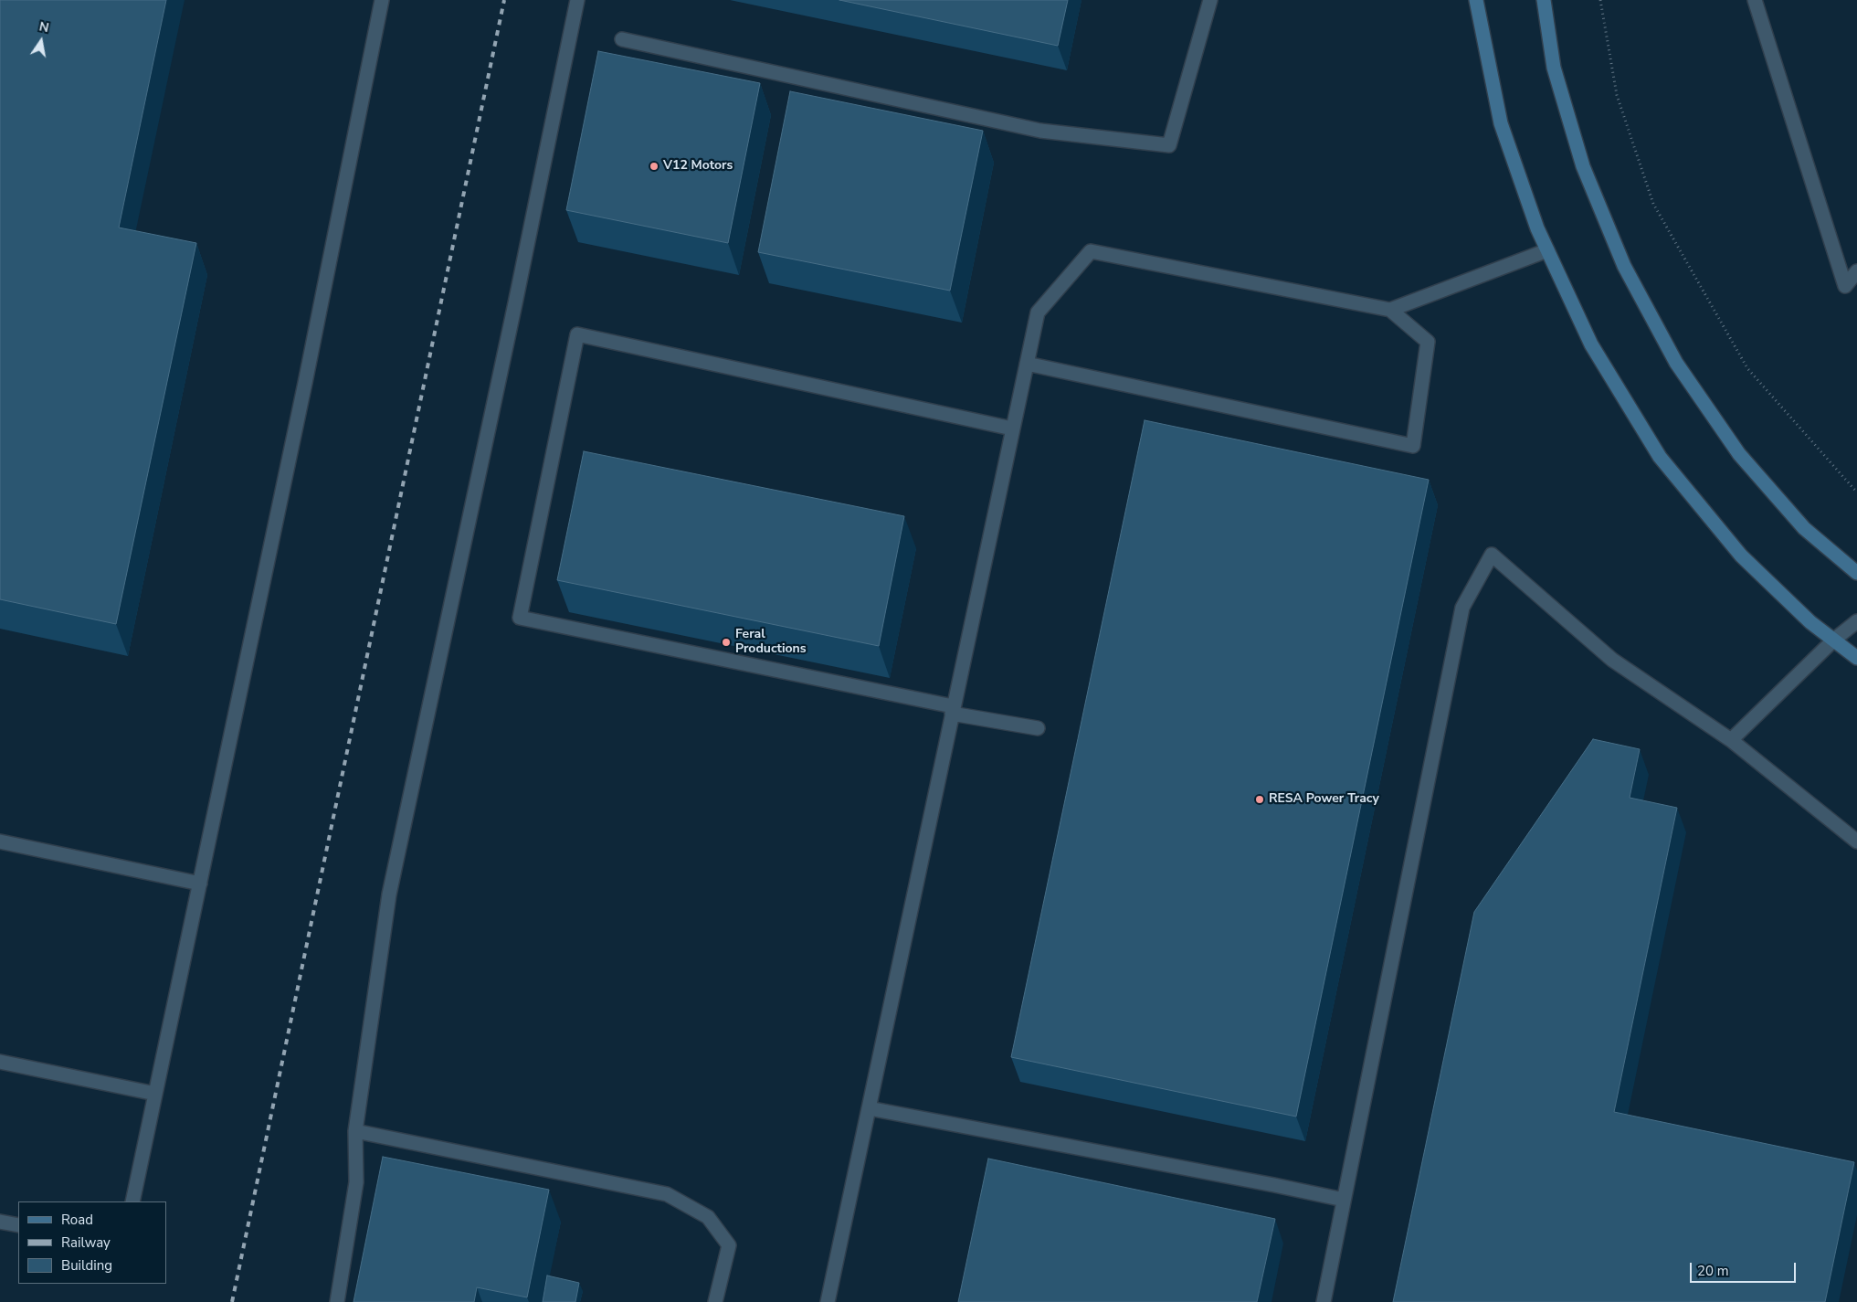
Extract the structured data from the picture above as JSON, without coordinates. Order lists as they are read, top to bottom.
{
  "places": ["V12 Motors", "Feral Productions", "RESA Power Tracy"],
  "legend": ["Road", "Railway", "Building"],
  "scale_bar": "20 m",
  "north": "top"
}
